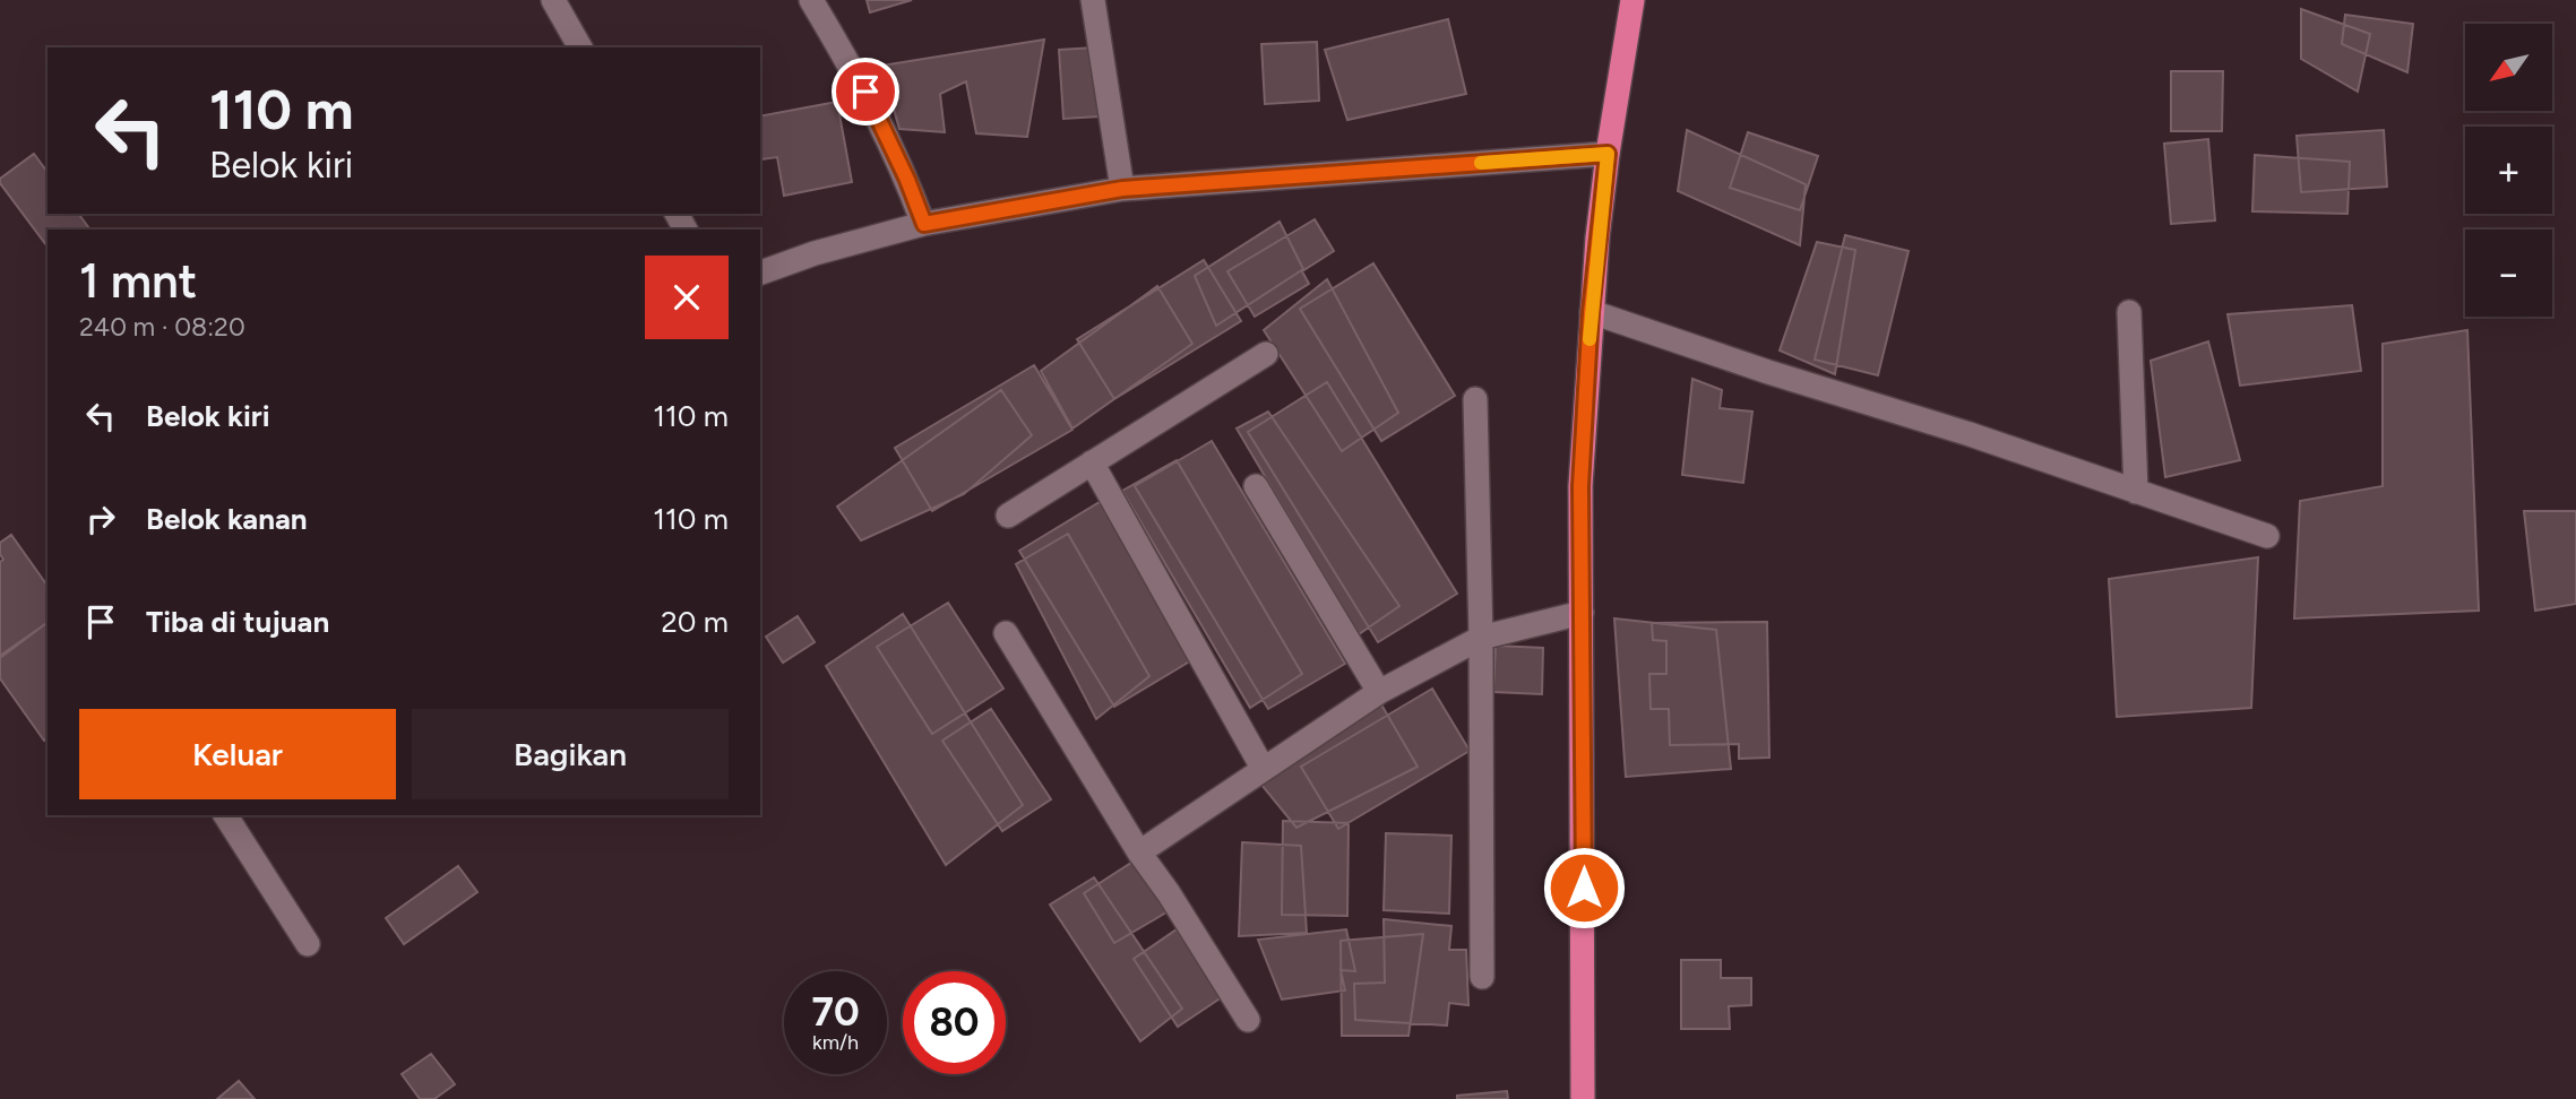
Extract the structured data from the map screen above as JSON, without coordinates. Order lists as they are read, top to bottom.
{
  "north": "bottom left",
  "page": {
    "map_buttons": ["+", "−"],
    "turn": ["110 m", "Belok kiri"],
    "heading": ["1 mnt", "240 m · 08:20"],
    "list": [
      {
        "name": "Belok kiri",
        "value": "110 m"
      },
      {
        "name": "Belok kanan",
        "value": "110 m"
      },
      {
        "name": "Tiba di tujuan",
        "value": "20 m"
      }
    ],
    "buttons": ["Keluar", "Bagikan"],
    "speed": "70 km/h",
    "limit": "80"
  }
}
